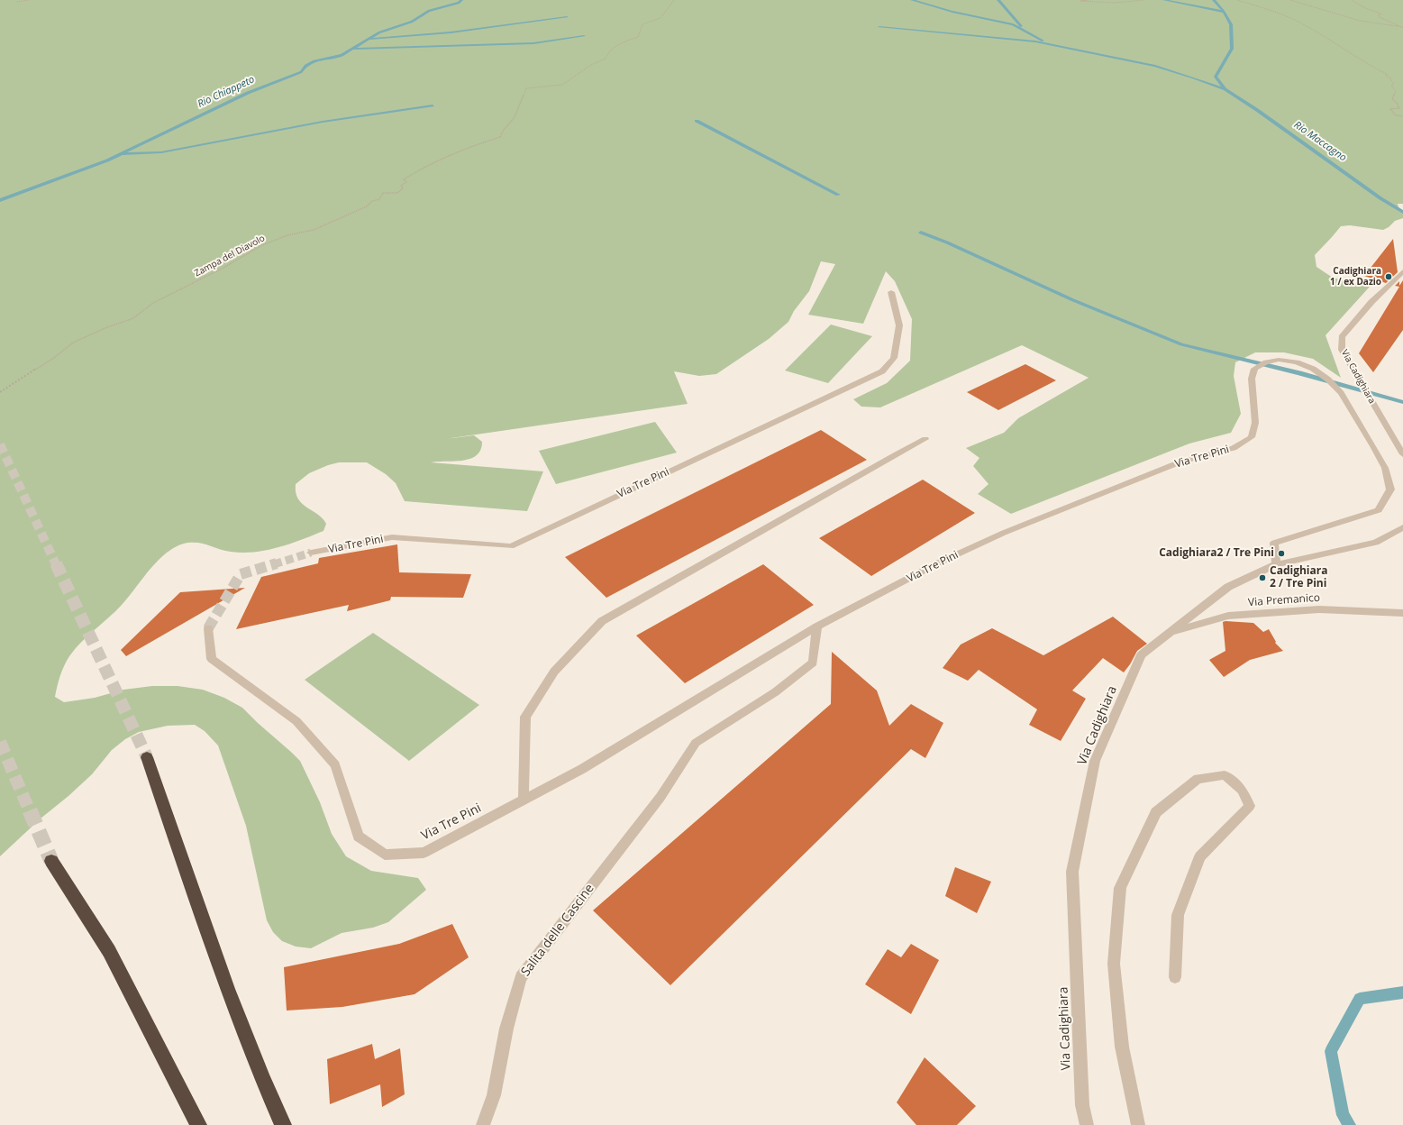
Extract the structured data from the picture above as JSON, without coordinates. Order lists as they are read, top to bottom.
{
  "streets": {
    "street": [
      "Via Cadighiara",
      "Via Tre Pini",
      "Via Premanico",
      "Salita delle Cascine"
    ],
    "path": ["Zampa del Diavolo"]
  },
  "crossings": [
    ["Via Cadighiara", "Via Tre Pini"],
    ["Via Cadighiara", "Via Premanico"],
    ["Via Tre Pini", "Salita delle Cascine"]
  ],
  "water": ["Rio Chiappeto", "Rio Maccagno"],
  "places": ["Cadighiara 1 / ex Dazio", "Cadighiara2 / Tre Pini", "Cadighiara 2 / Tre Pini"]
}
